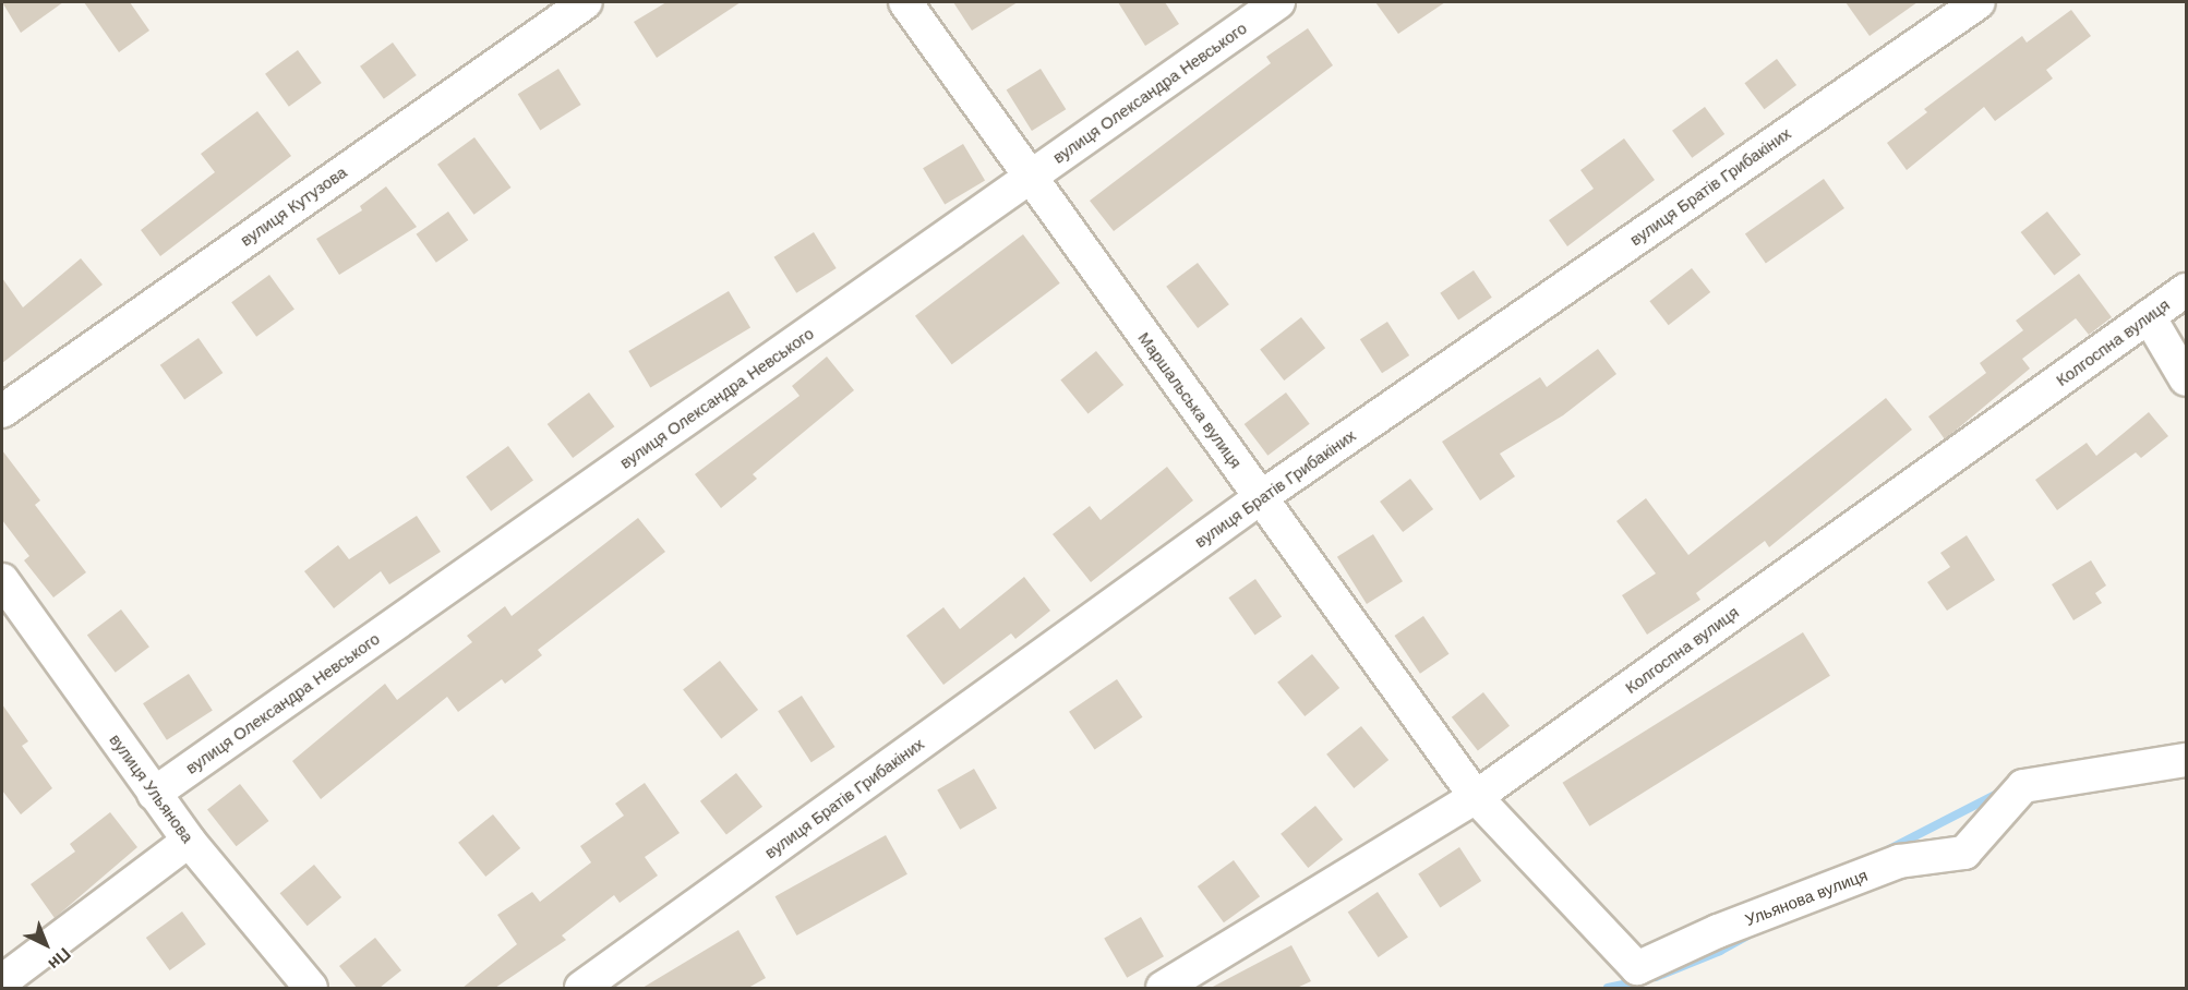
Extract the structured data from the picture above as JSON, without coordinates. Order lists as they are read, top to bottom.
{
  "streets": {
    "street": [
      "вулиця Олександра Невського",
      "вулиця Братів Грибакіних",
      "вулиця Кутузова",
      "Колгоспна вулиця",
      "Маршальська вулиця",
      "вулиця Ульянова",
      "Ульянова вулиця"
    ]
  },
  "crossings": [
    ["вулиця Олександра Невського", "Маршальська вулиця"],
    ["вулиця Олександра Невського", "вулиця Ульянова"],
    ["вулиця Братів Грибакіних", "Маршальська вулиця"],
    ["Колгоспна вулиця", "Маршальська вулиця"],
    ["Колгоспна вулиця", "Ульянова вулиця"],
    ["Маршальська вулиця", "Ульянова вулиця"]
  ],
  "north": "bottom right"
}
